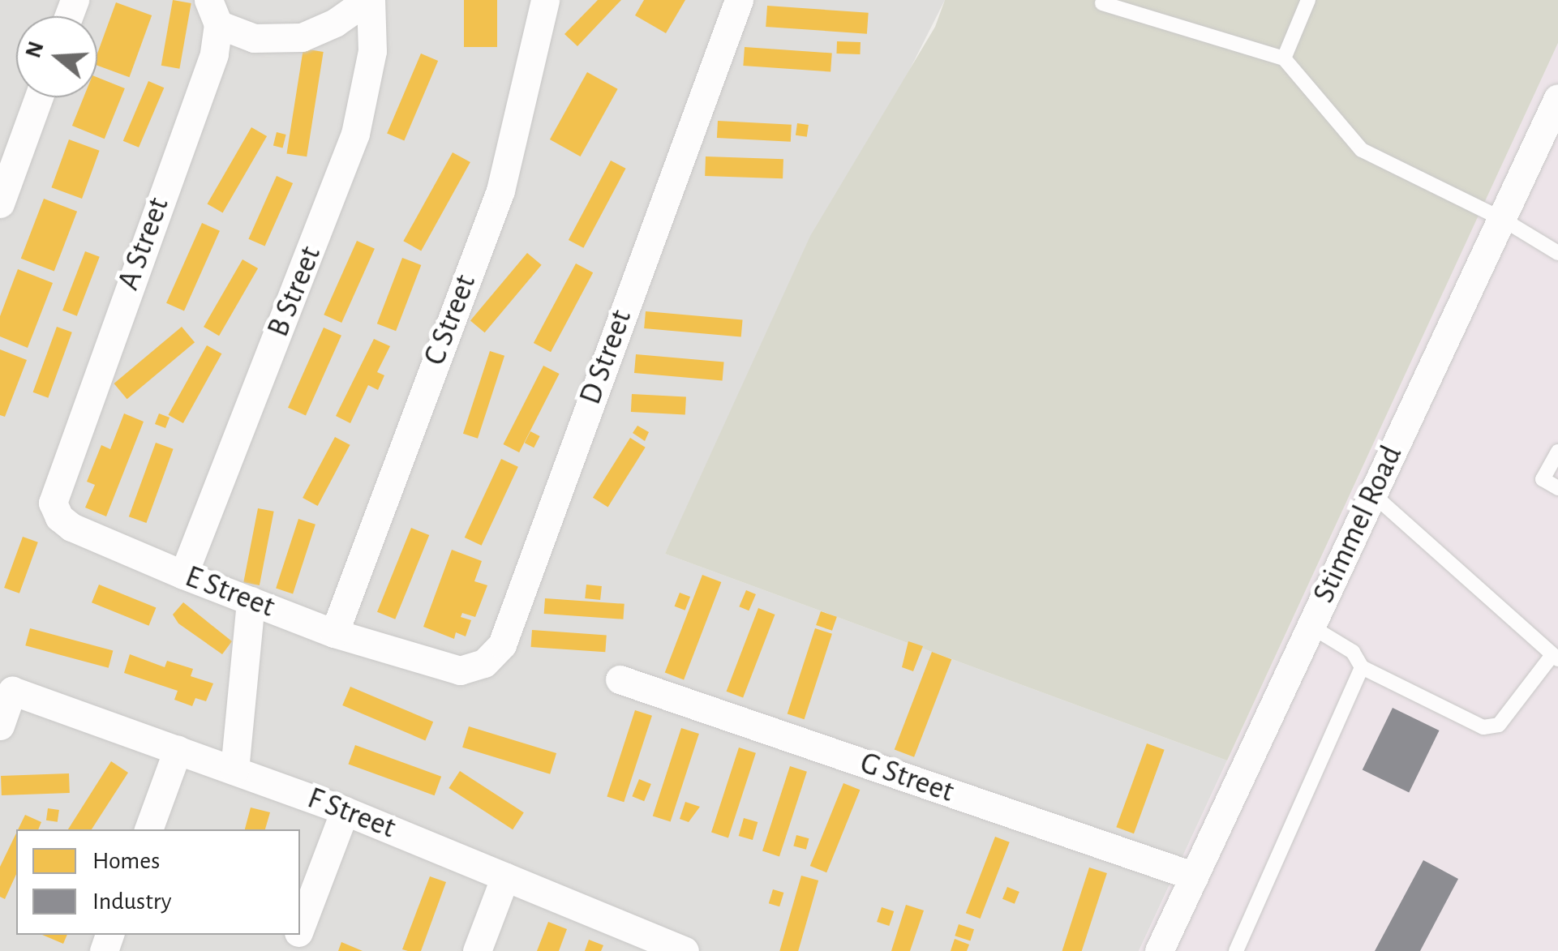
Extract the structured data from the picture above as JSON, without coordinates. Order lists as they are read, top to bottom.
{
  "streets": {
    "street": [
      "A Street",
      "B Street",
      "C Street",
      "D Street",
      "Stimmel Road",
      "E Street",
      "G Street",
      "F Street"
    ]
  },
  "crossings": [
    ["A Street", "E Street"],
    ["B Street", "E Street"],
    ["C Street", "E Street"],
    ["D Street", "E Street"],
    ["Stimmel Road", "G Street"]
  ],
  "legend": ["Homes", "Industry"],
  "north": "left"
}
